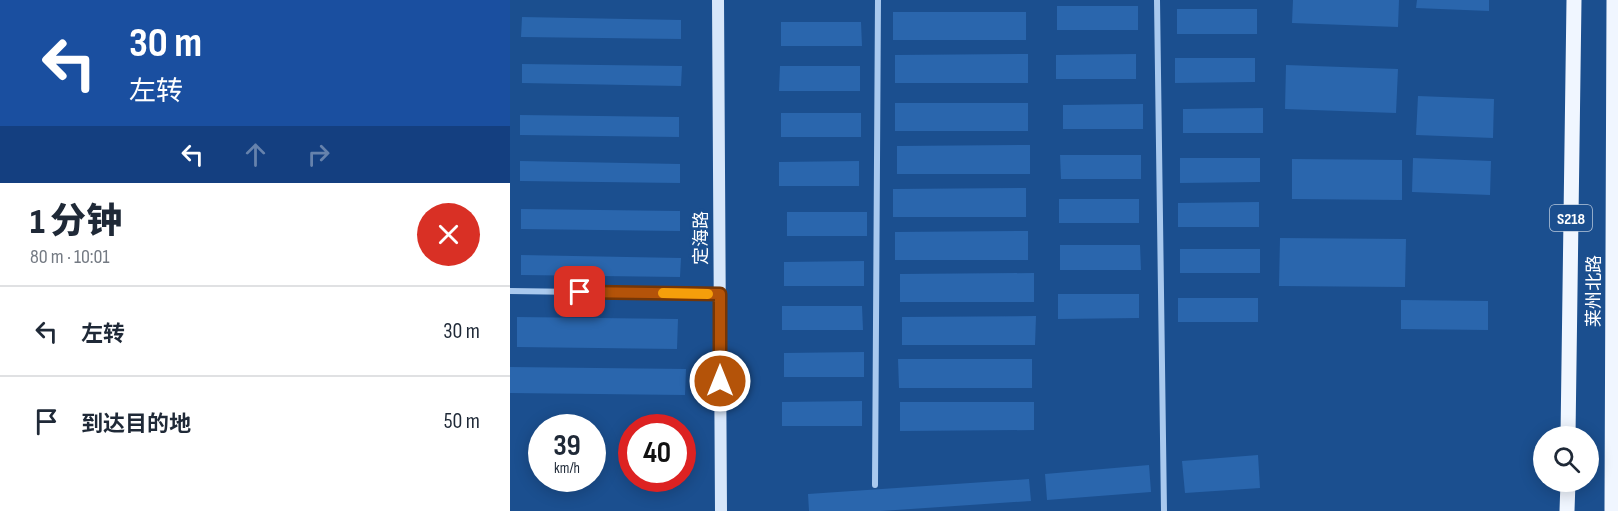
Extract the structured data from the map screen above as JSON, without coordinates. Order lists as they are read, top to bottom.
{
  "streets": {
    "main road": ["S218", "莱州北路"],
    "street": ["定海路"]
  },
  "page": {
    "turn": ["30 m", "左转"],
    "heading": ["1 分钟", "80 m · 10:01"],
    "list": [
      {
        "name": "左转",
        "value": "30 m"
      },
      {
        "name": "到达目的地",
        "value": "50 m"
      }
    ],
    "speed": "39 km/h",
    "limit": "40"
  }
}
